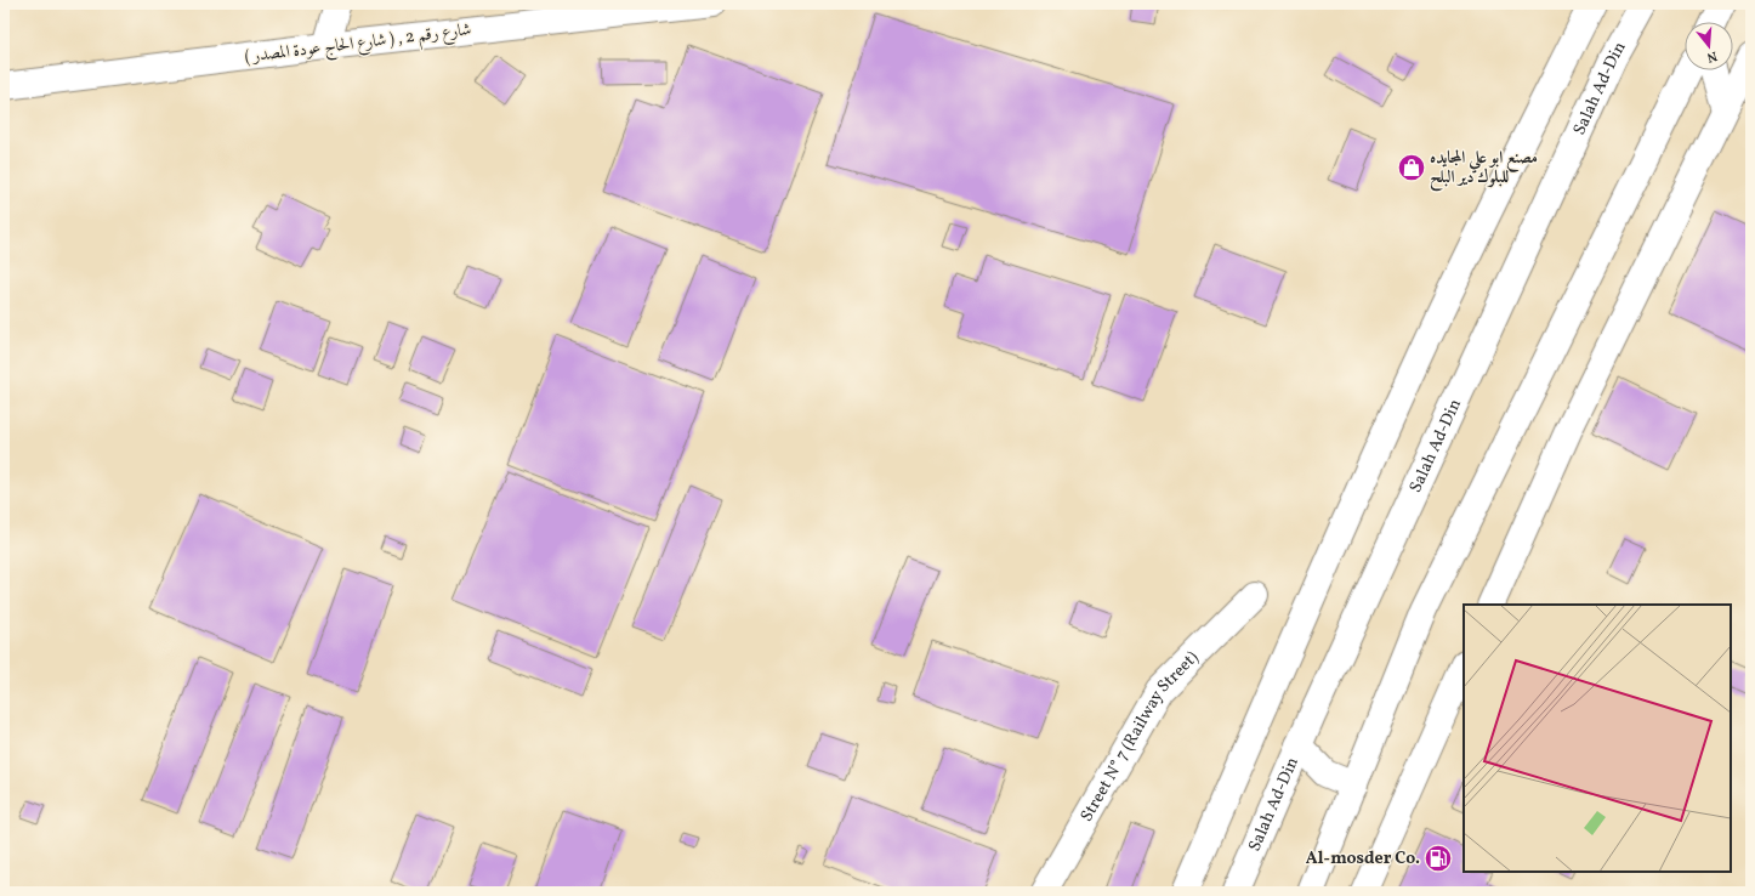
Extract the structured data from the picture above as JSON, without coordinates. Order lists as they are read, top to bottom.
{
  "streets": {
    "main road": ["شارع رقم 2 , ( شارع الحاج عودة المصدر )", "Salah Ad-Din", "Street N° 7 (Railway Street)"]
  },
  "places": {
    "shop": ["مصنع ابو علي المجايده للبلوك دير البلح"],
    "fuel station": ["Al-mosder Co."]
  },
  "north": "bottom"
}
